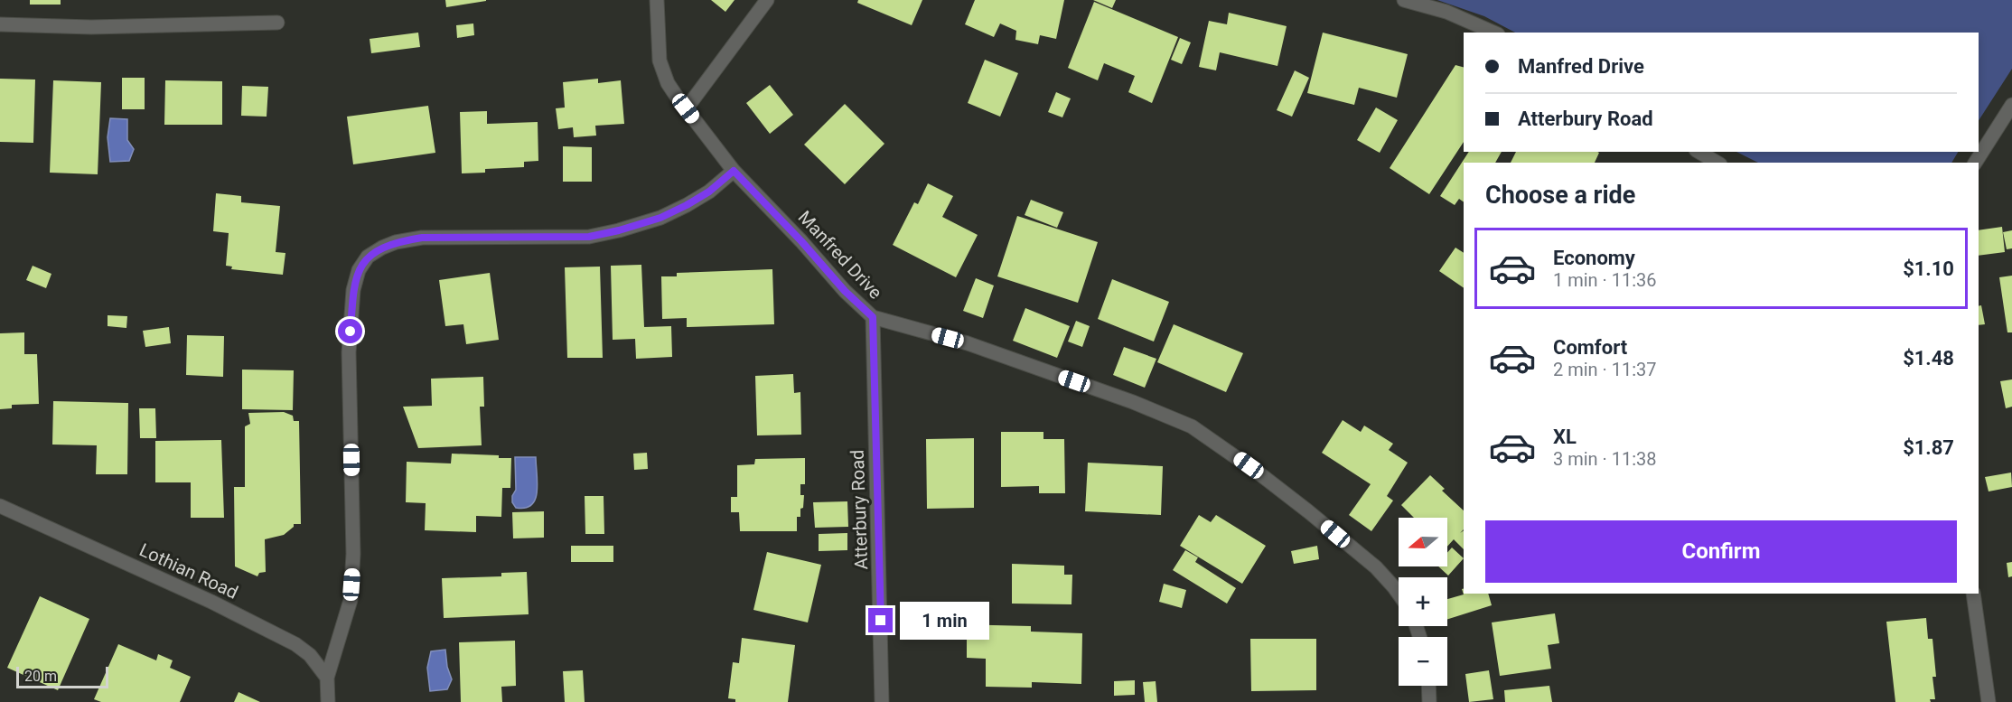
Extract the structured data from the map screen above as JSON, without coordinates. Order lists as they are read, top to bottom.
{
  "streets": {
    "street": ["Manfred Drive", "Atterbury Road", "Lothian Road"]
  },
  "crossings": [
    ["Manfred Drive", "Atterbury Road"]
  ],
  "scale_bar": "20 m",
  "north": "left",
  "page": {
    "banner": ["Manfred Drive", "Atterbury Road"],
    "heading": "Choose a ride",
    "list": [
      {
        "name": "Economy",
        "note": "1 min · 11:36",
        "value": "$1.10"
      },
      {
        "name": "Comfort",
        "note": "2 min · 11:37",
        "value": "$1.48"
      },
      {
        "name": "XL",
        "note": "3 min · 11:38",
        "value": "$1.87"
      }
    ],
    "buttons": "Confirm",
    "map_buttons": ["+", "−"],
    "bubble": "1 min",
    "scale": "20 m"
  }
}
